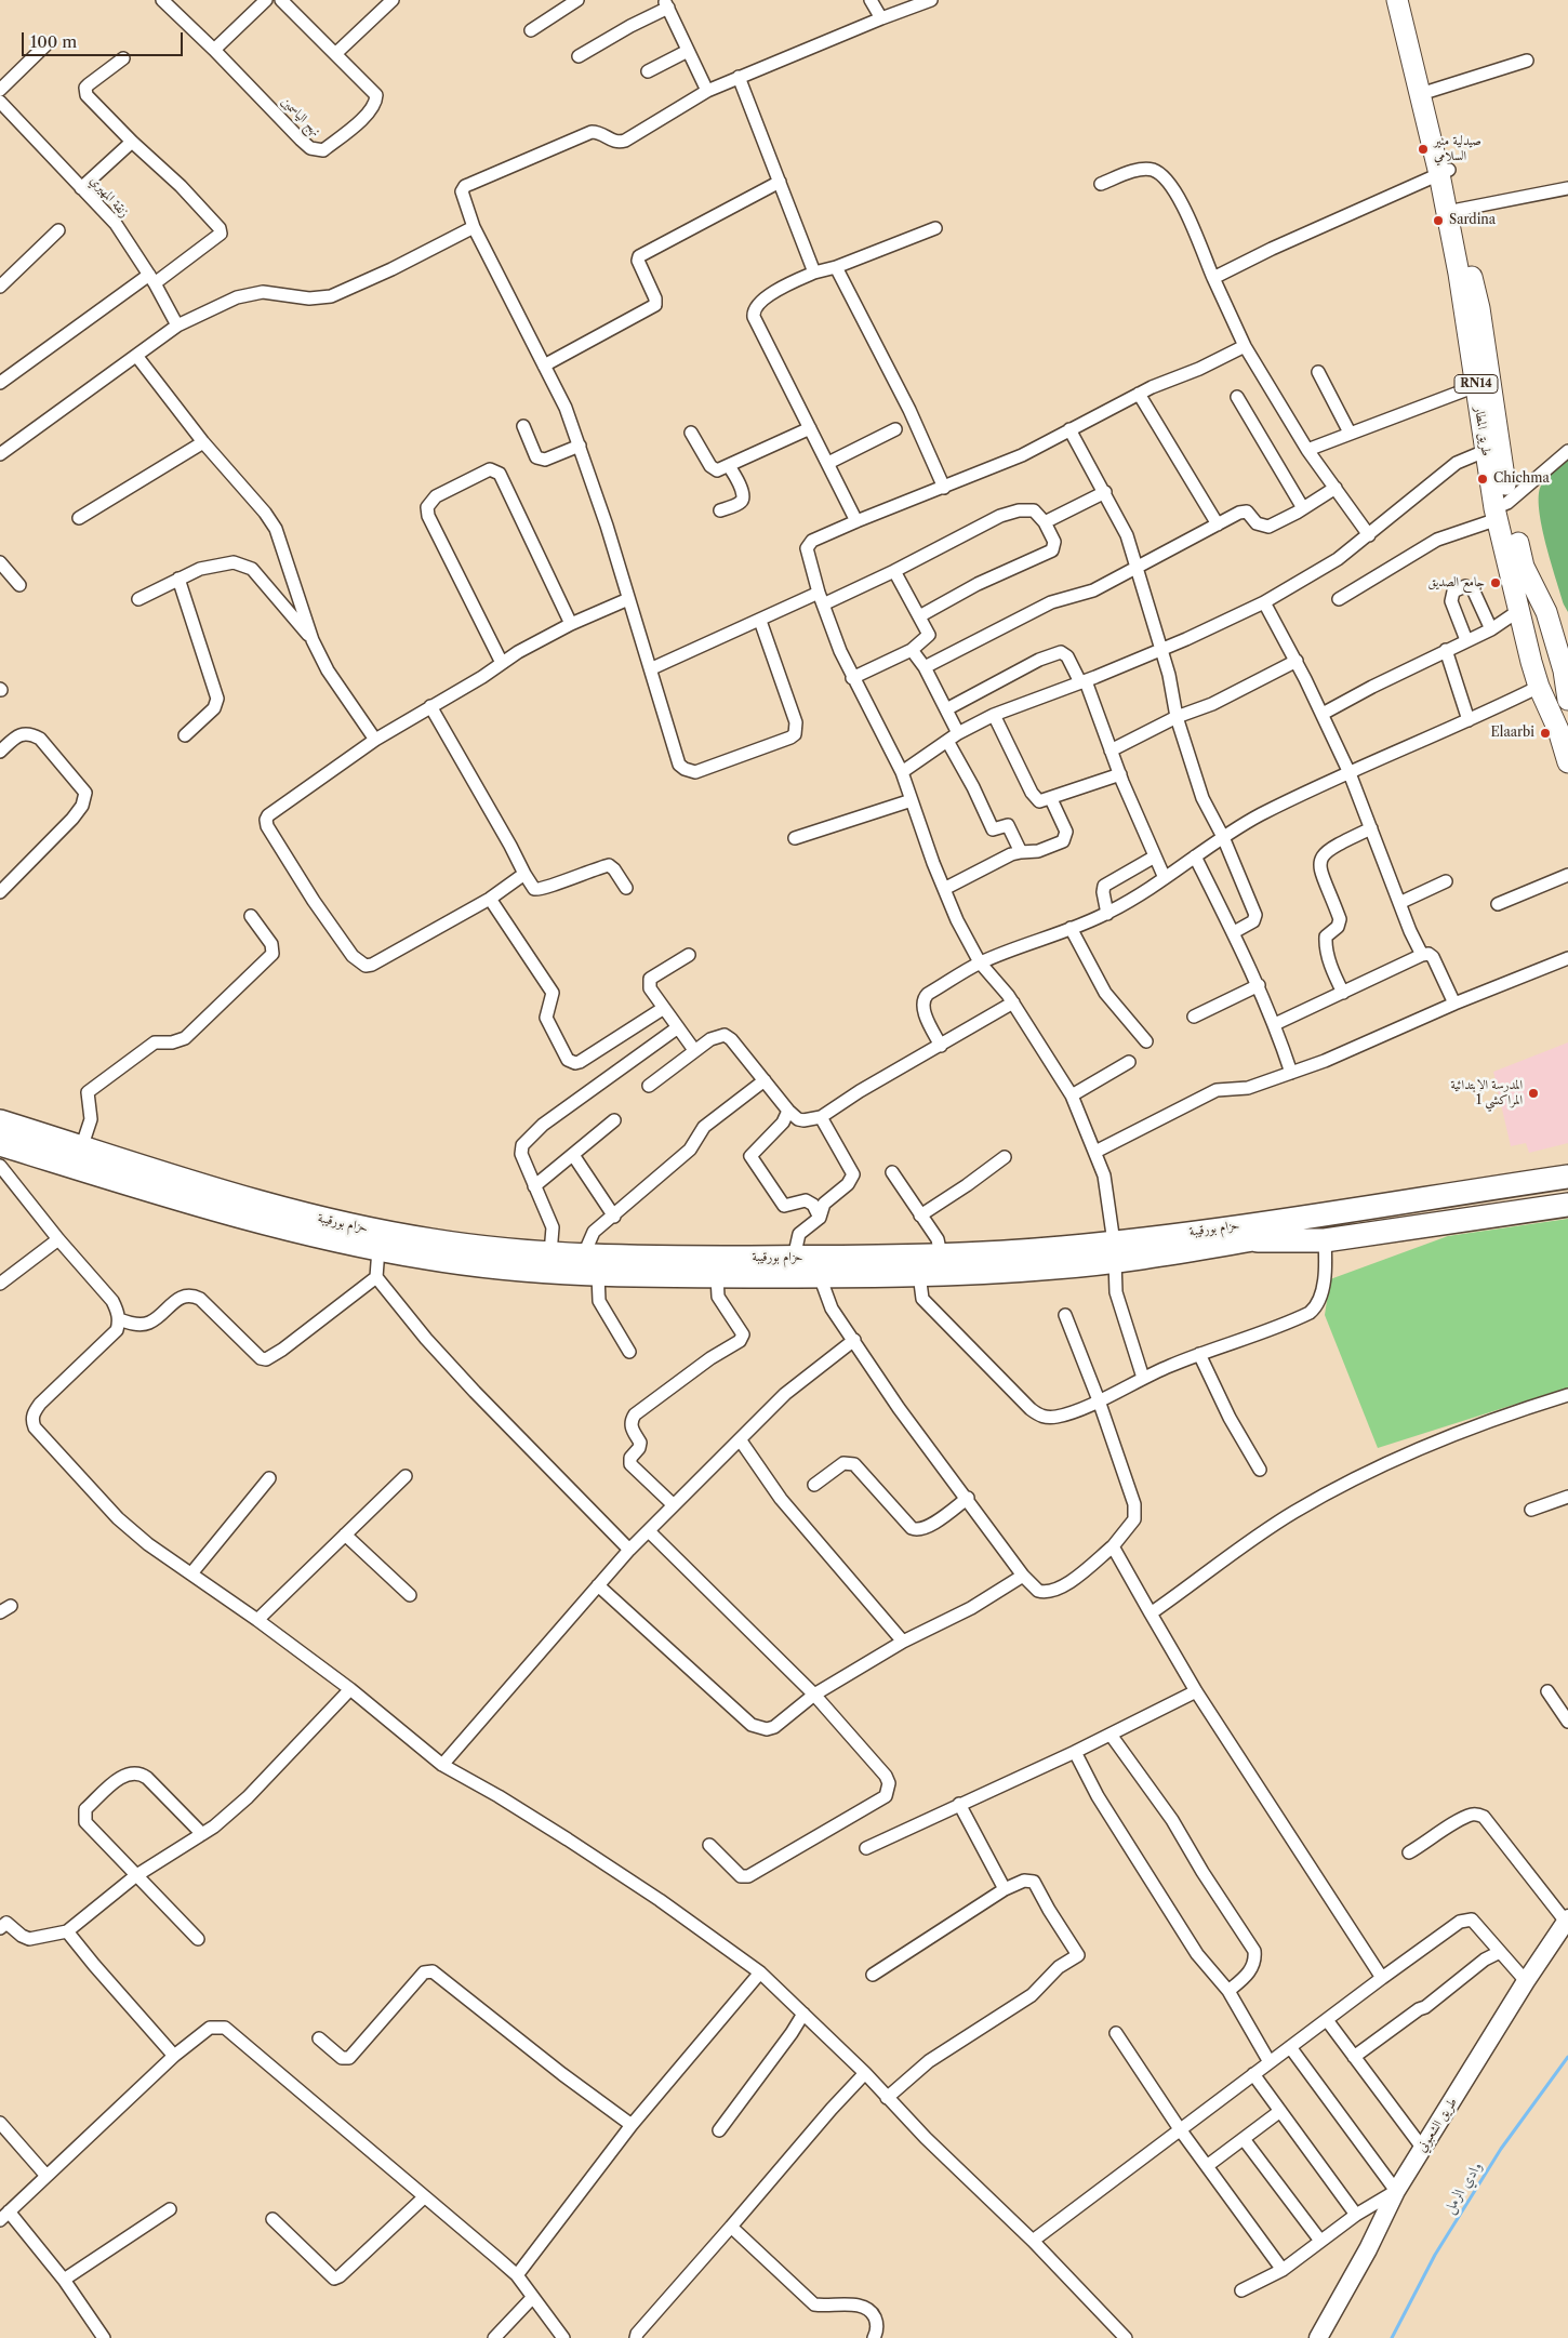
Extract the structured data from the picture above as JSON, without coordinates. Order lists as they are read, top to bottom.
{
  "streets": {
    "highway": ["حزام بورقيبة"],
    "main road": ["RN14", "طريق المطار"],
    "street": ["نهج الياسمين", "زنقة المهيري", "طريق الشعبوني"]
  },
  "water": ["وادي الرمل"],
  "places": [
    "صيدلية منير السلامي",
    "Sardina",
    "Chichma",
    "جامع الصديق",
    "Elaarbi",
    "المدرسة الإبتدائية المراكشي 1"
  ],
  "scale_bar": "100 m"
}
